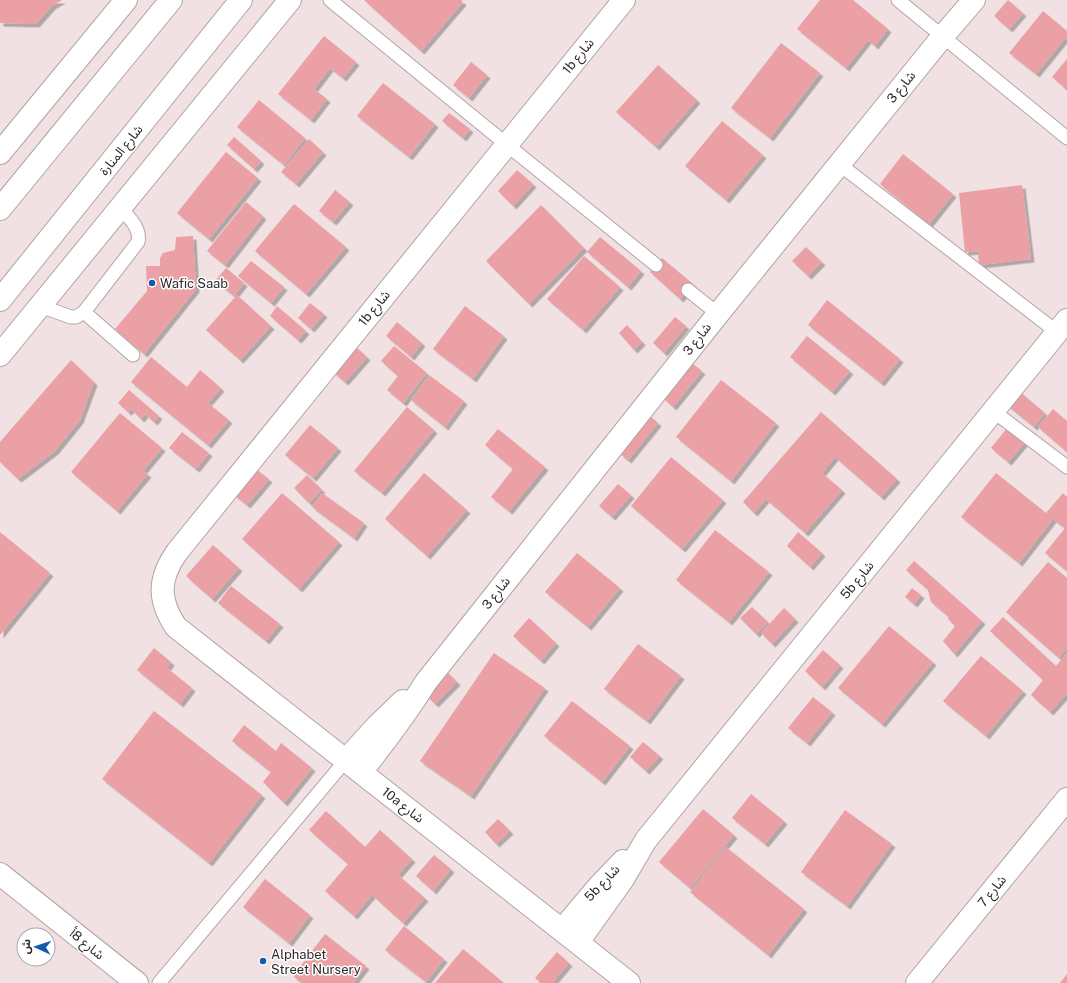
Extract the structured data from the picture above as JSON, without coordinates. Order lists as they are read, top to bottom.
{
  "streets": {
    "street": [
      "1b شارع",
      "شارع 3",
      "شارع المنارة",
      "5b شارع",
      "10a شارع",
      "شارع 7",
      "شارع 8أ"
    ]
  },
  "crossings": [
    ["1b شارع", "10a شارع"],
    ["شارع 3", "10a شارع"],
    ["5b شارع", "10a شارع"]
  ],
  "places": ["Wafic Saab", "Alphabet Street Nursery"],
  "north": "left"
}
